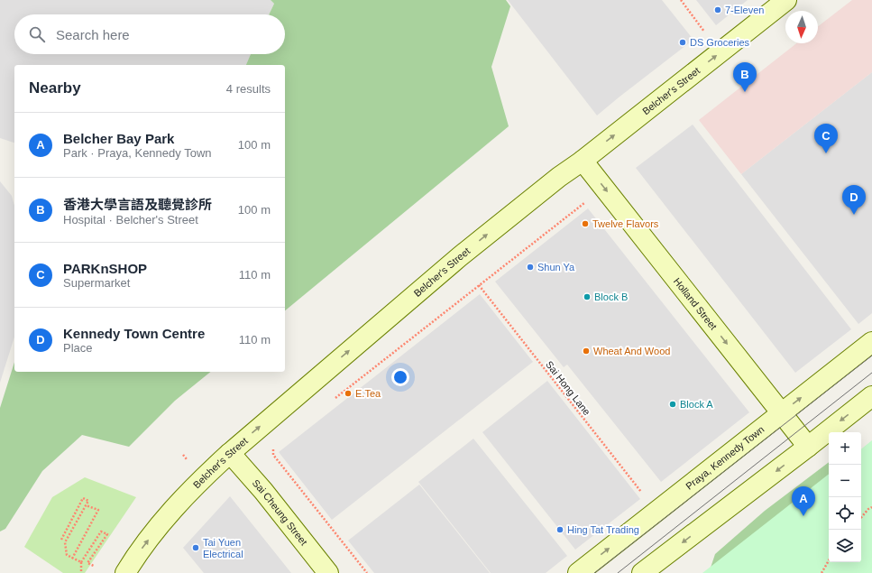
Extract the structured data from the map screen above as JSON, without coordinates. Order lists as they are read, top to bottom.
{
  "streets": {
    "main road": [
      "Belcher's Street",
      "Holland Street",
      "Praya, Kennedy Town",
      "Sai Cheung Street"
    ],
    "path": ["Sai Hong Lane"]
  },
  "crossings": [
    ["Belcher's Street", "Holland Street"],
    ["Belcher's Street", "Sai Cheung Street"],
    ["Holland Street", "Praya, Kennedy Town"]
  ],
  "one_way": ["Belcher's Street", "Holland Street"],
  "places": [
    "7-Eleven",
    "DS Groceries",
    "Twelve Flavors",
    "Shun Ya",
    "Block B",
    "Wheat And Wood",
    "E.Tea",
    "Block A",
    "Hing Tat Trading",
    "Tai Yuen Electrical"
  ],
  "north": "bottom",
  "page": {
    "search": "Search here",
    "pins": [
      "B",
      "C",
      "D",
      "A"
    ],
    "heading": ["Nearby", "4 results"],
    "list": [
      {
        "mark": "A",
        "name": "Belcher Bay Park",
        "note": "Park · Praya, Kennedy Town",
        "value": "100 m"
      },
      {
        "mark": "B",
        "name": "香港大學言語及聽覺診所",
        "note": "Hospital · Belcher's Street",
        "value": "100 m"
      },
      {
        "mark": "C",
        "name": "PARKnSHOP",
        "note": "Supermarket",
        "value": "110 m"
      },
      {
        "mark": "D",
        "name": "Kennedy Town Centre",
        "note": "Place",
        "value": "110 m"
      }
    ],
    "map_buttons": ["+", "−"]
  }
}
